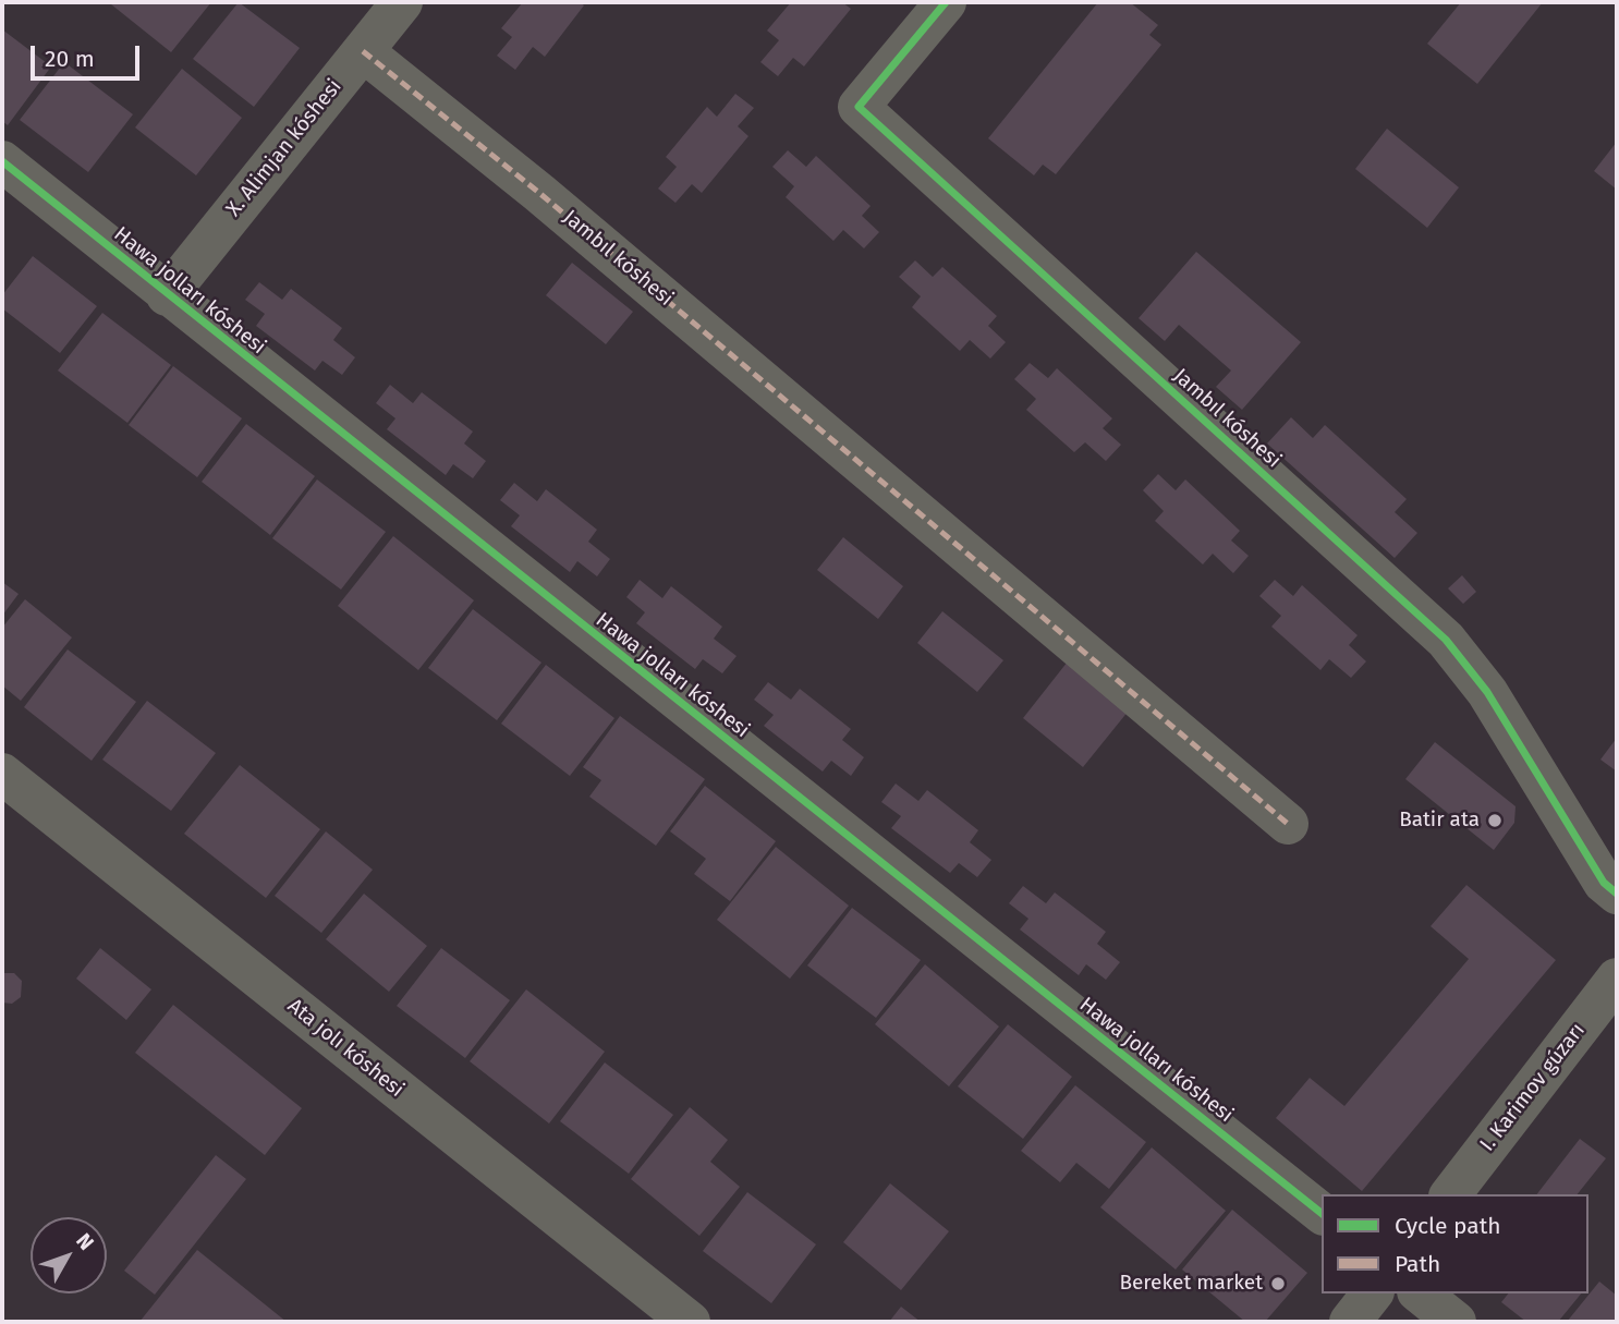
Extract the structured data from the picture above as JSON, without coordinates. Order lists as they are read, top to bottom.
{
  "streets": {
    "street": [
      "X. Alimjan kóshesi",
      "Jambıl kóshesi",
      "Hawa jolları kóshesi",
      "Ata jolı kóshesi",
      "I. Karimov gúzarı"
    ]
  },
  "crossings": [
    ["X. Alimjan kóshesi", "Jambıl kóshesi"],
    ["X. Alimjan kóshesi", "Hawa jolları kóshesi"]
  ],
  "places": ["Batir ata", "Bereket market"],
  "legend": ["Cycle path", "Path"],
  "scale_bar": "20 m",
  "north": "top right"
}
